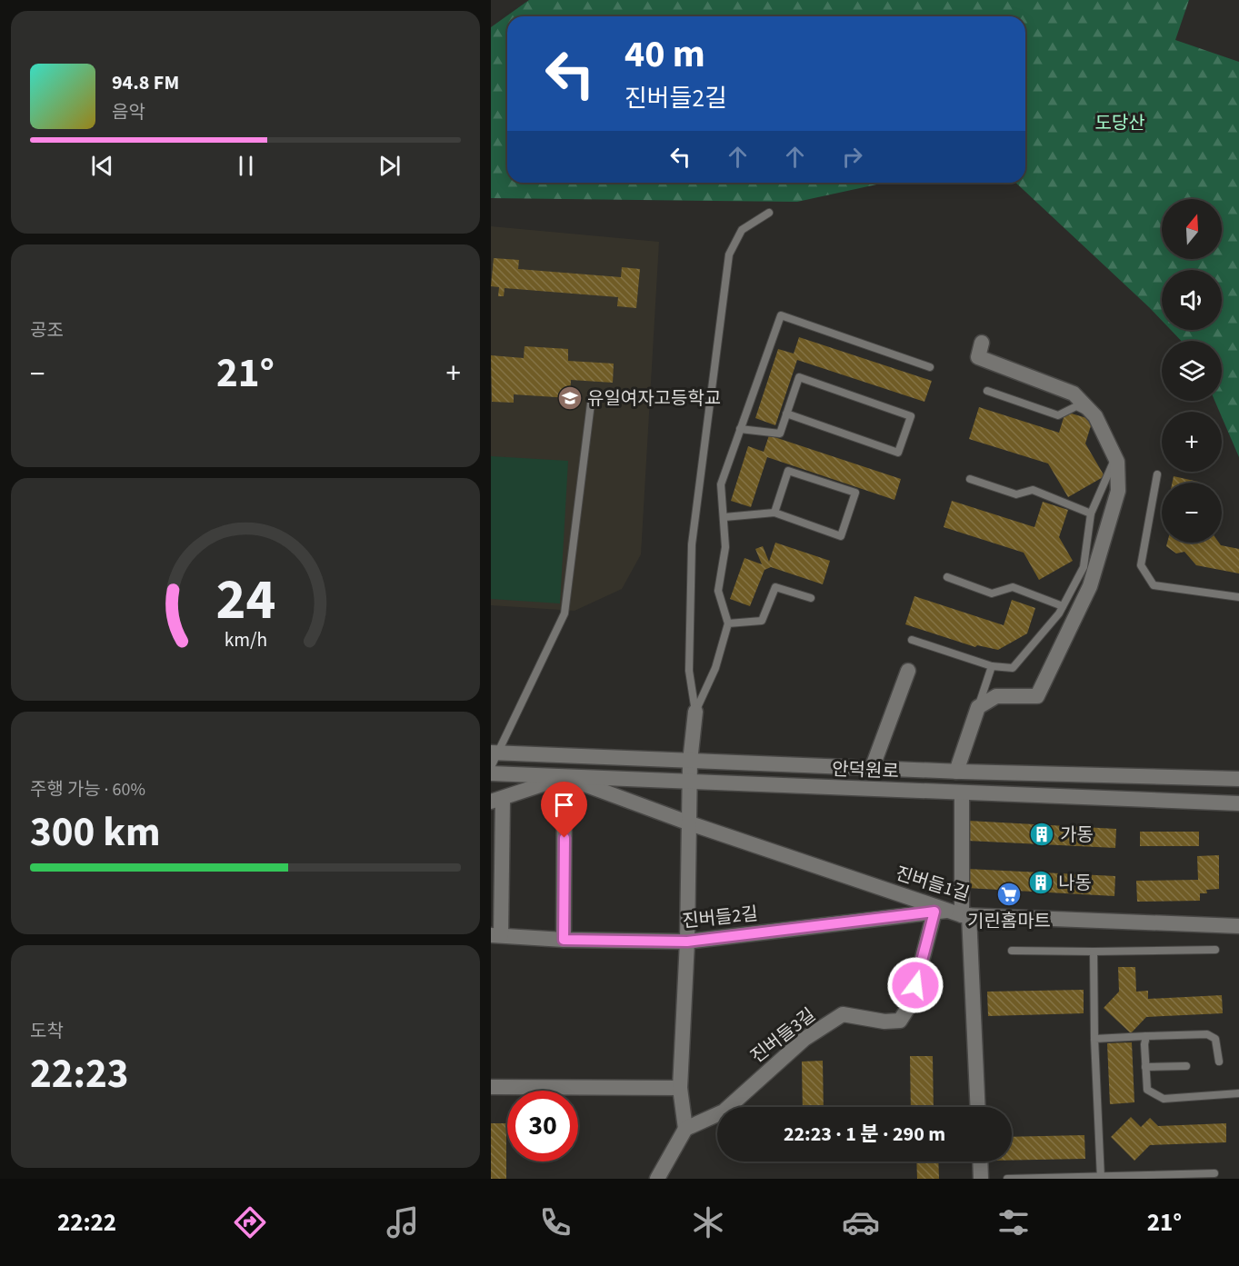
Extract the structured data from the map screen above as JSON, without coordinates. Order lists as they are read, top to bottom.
{
  "streets": {
    "street": [
      "안덕원로",
      "진버들1길",
      "진버들2길",
      "진버들3길"
    ]
  },
  "crossings": [
    ["안덕원로", "진버들1길"],
    ["진버들1길", "진버들2길"],
    ["진버들2길", "진버들3길"]
  ],
  "parks": ["도당산"],
  "places": {
    "school or university": ["유일여자고등학교"],
    "building": ["가동", "나동"],
    "supermarket": ["기린홈마트"]
  },
  "north": "top",
  "page": {
    "turn": ["40 m", "진버들2길"],
    "song": ["94.8 FM", "음악"],
    "map_buttons": ["+", "−"],
    "tile": [
      "공조",
      ["주행 가능 · 60%", "300 km"],
      ["도착", "22:23"]
    ],
    "heat": ["−", "21°", "+"],
    "limit": "30",
    "trip": "22:23 · 1 분 · 290 m",
    "tabs": ["22:22", "21°"],
    "gauge": ["24", "km/h"]
  }
}
